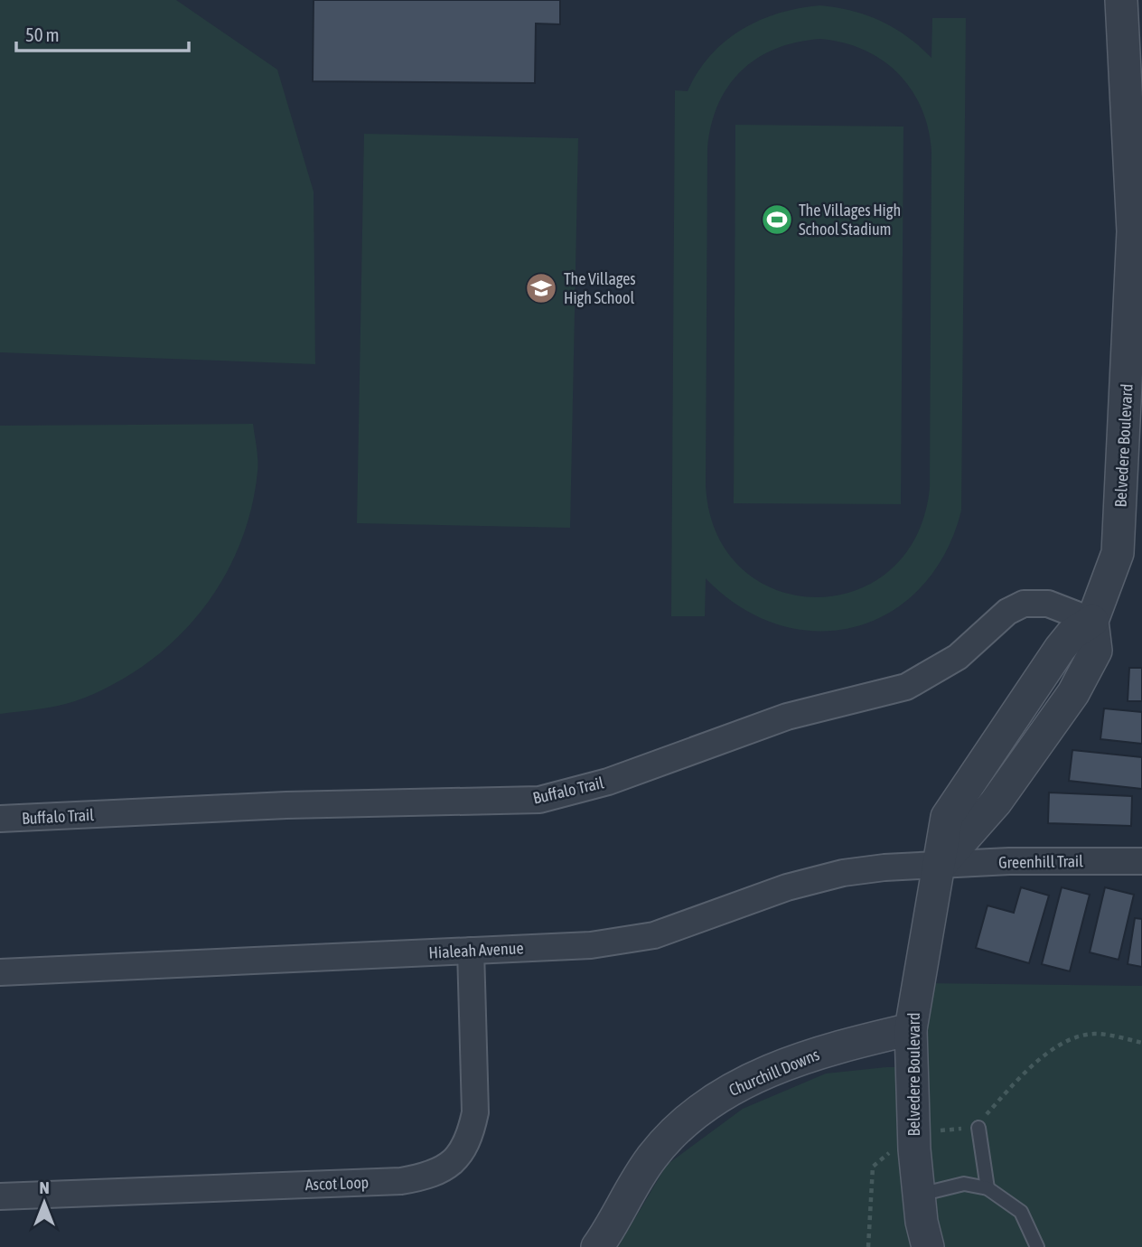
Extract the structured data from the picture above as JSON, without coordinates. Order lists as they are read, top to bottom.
{
  "streets": {
    "street": [
      "Belvedere Boulevard",
      "Buffalo Trail",
      "Greenhill Trail",
      "Hialeah Avenue",
      "Churchill Downs",
      "Ascot Loop"
    ]
  },
  "crossings": [
    ["Belvedere Boulevard", "Buffalo Trail"],
    ["Belvedere Boulevard", "Greenhill Trail"],
    ["Belvedere Boulevard", "Hialeah Avenue"],
    ["Belvedere Boulevard", "Churchill Downs"],
    ["Greenhill Trail", "Hialeah Avenue"],
    ["Hialeah Avenue", "Ascot Loop"]
  ],
  "places": {
    "sports": ["The Villages High School Stadium"],
    "school or university": ["The Villages High School"]
  },
  "scale_bar": "50 m",
  "north": "top"
}
